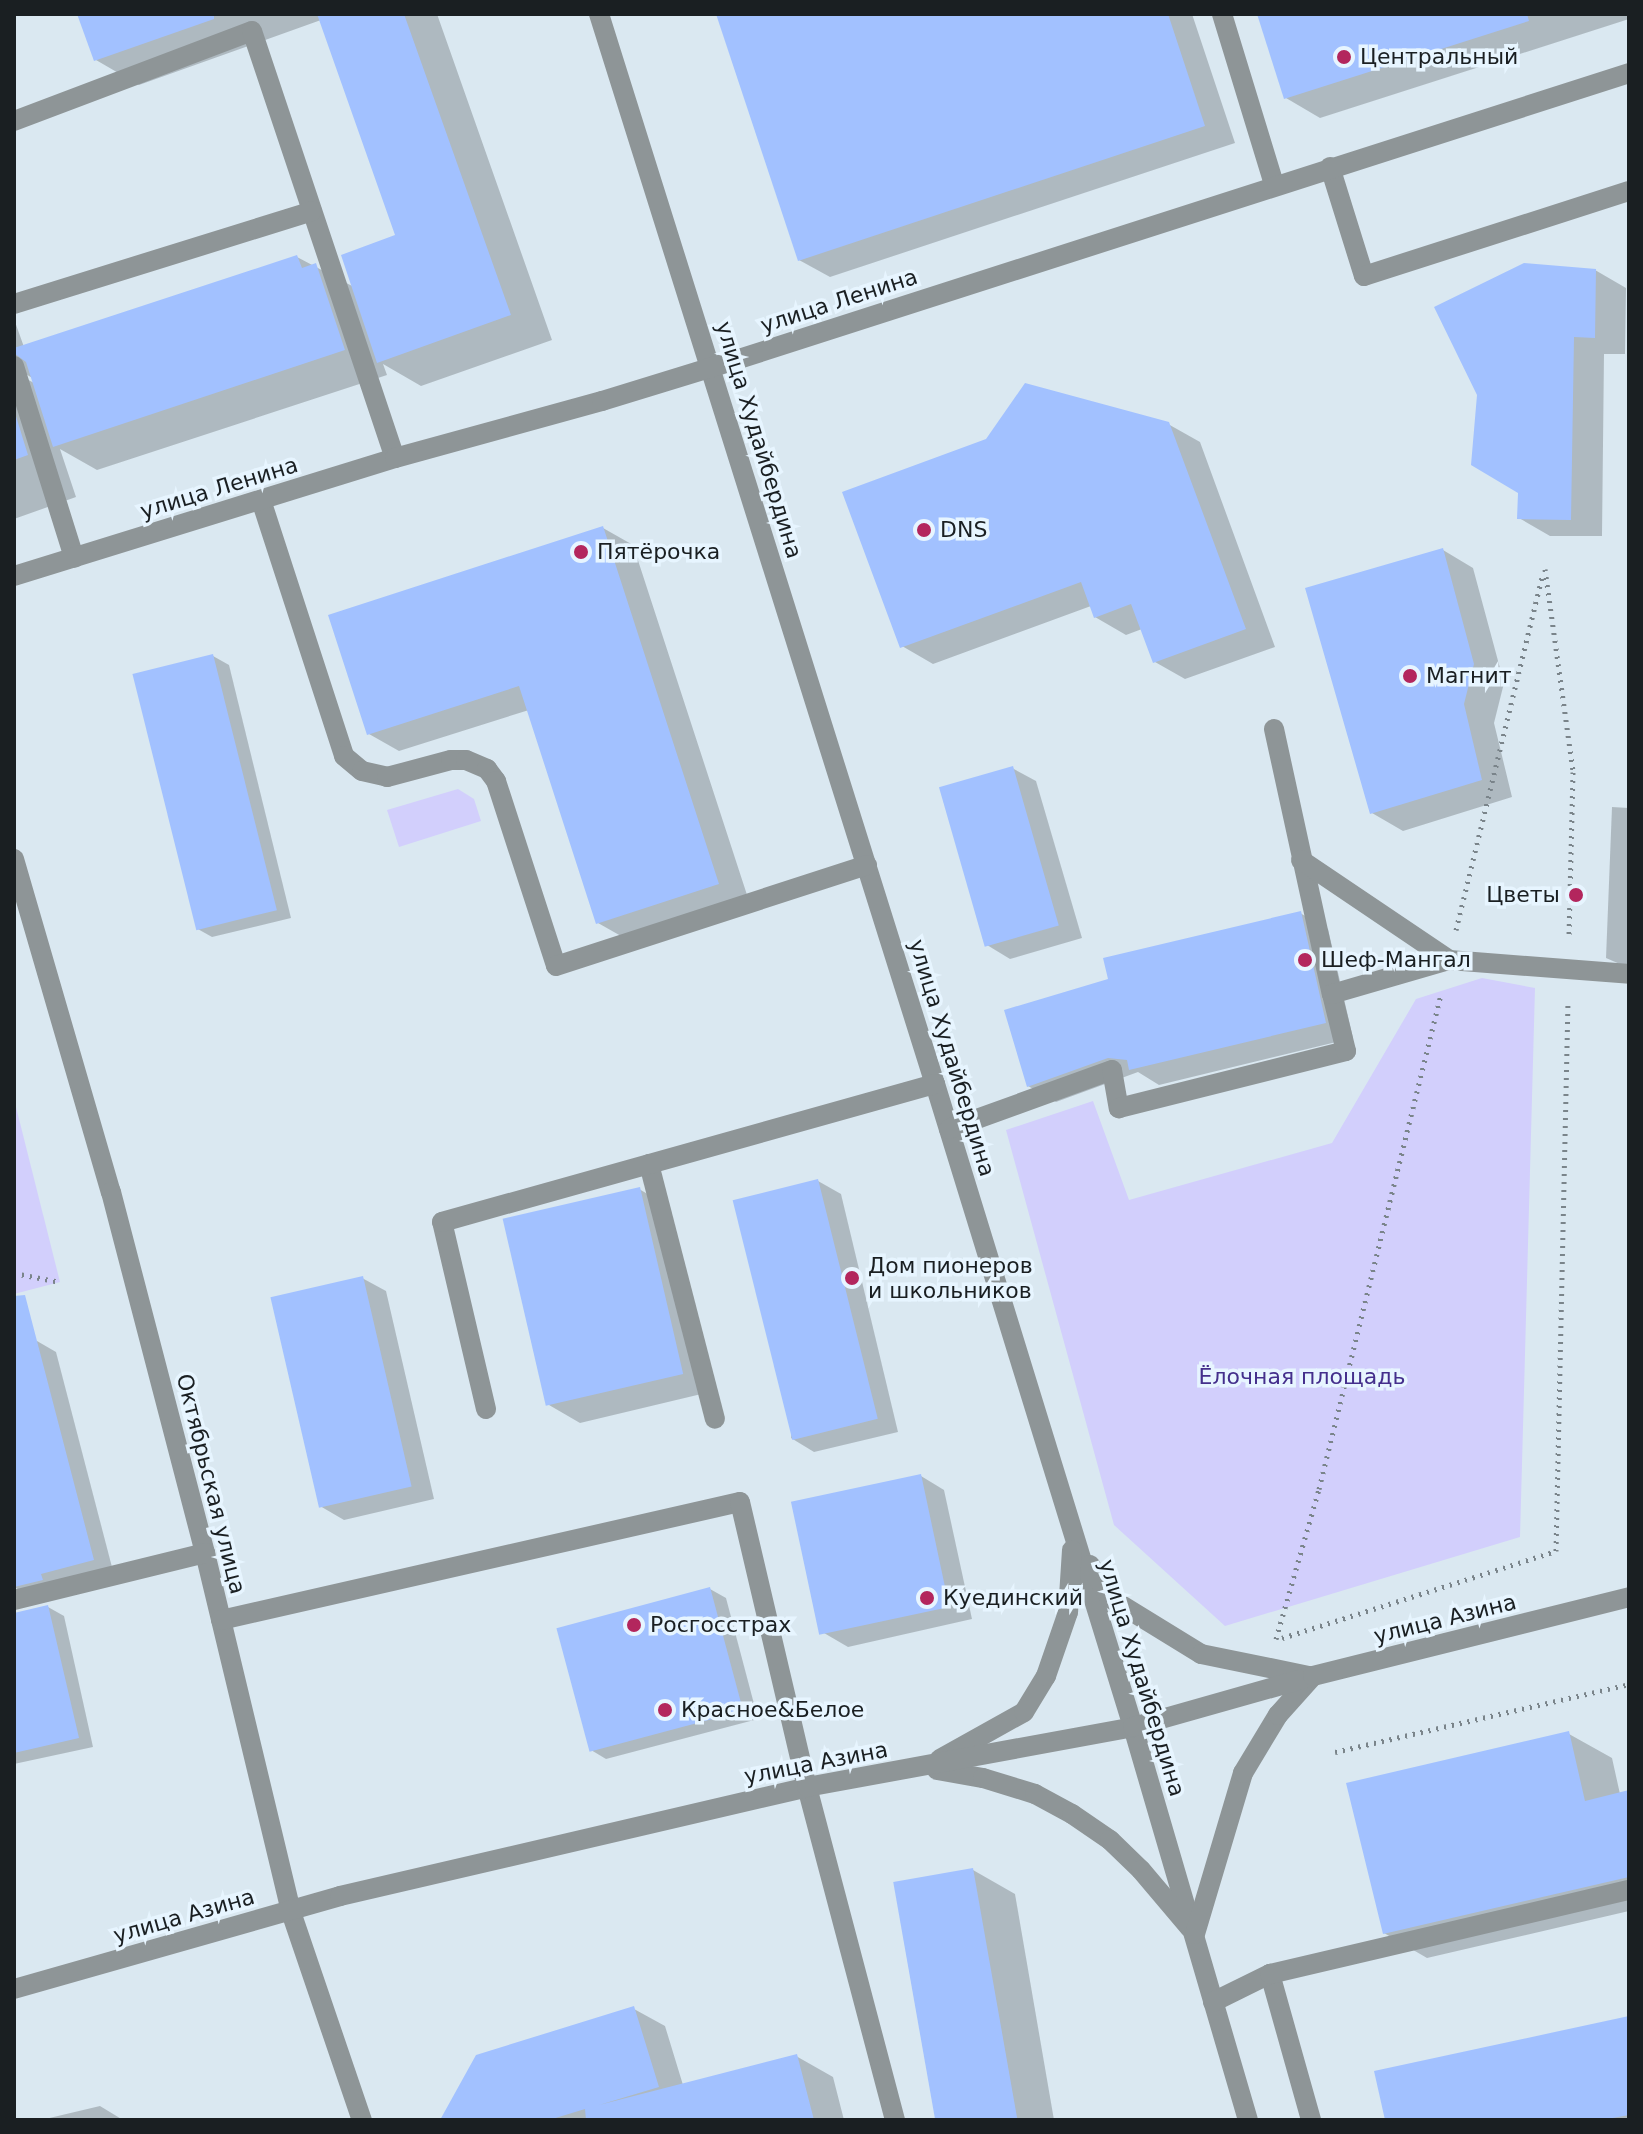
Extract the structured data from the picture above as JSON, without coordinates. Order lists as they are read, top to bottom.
{
  "streets": {
    "street": [
      "улица Ленина",
      "улица Худайбердина",
      "Октябрьская улица",
      "улица Азина"
    ]
  },
  "crossings": [
    ["улица Ленина", "улица Худайбердина"],
    ["улица Худайбердина", "улица Азина"],
    ["Октябрьская улица", "улица Азина"]
  ],
  "parks": ["Ёлочная площадь"],
  "places": [
    "Центральный",
    "DNS",
    "Пятёрочка",
    "Магнит",
    "Цветы",
    "Шеф-Мангал",
    "Дом пионеров и школьников",
    "Куединский",
    "Росгосстрах",
    "Красное&Белое"
  ]
}
